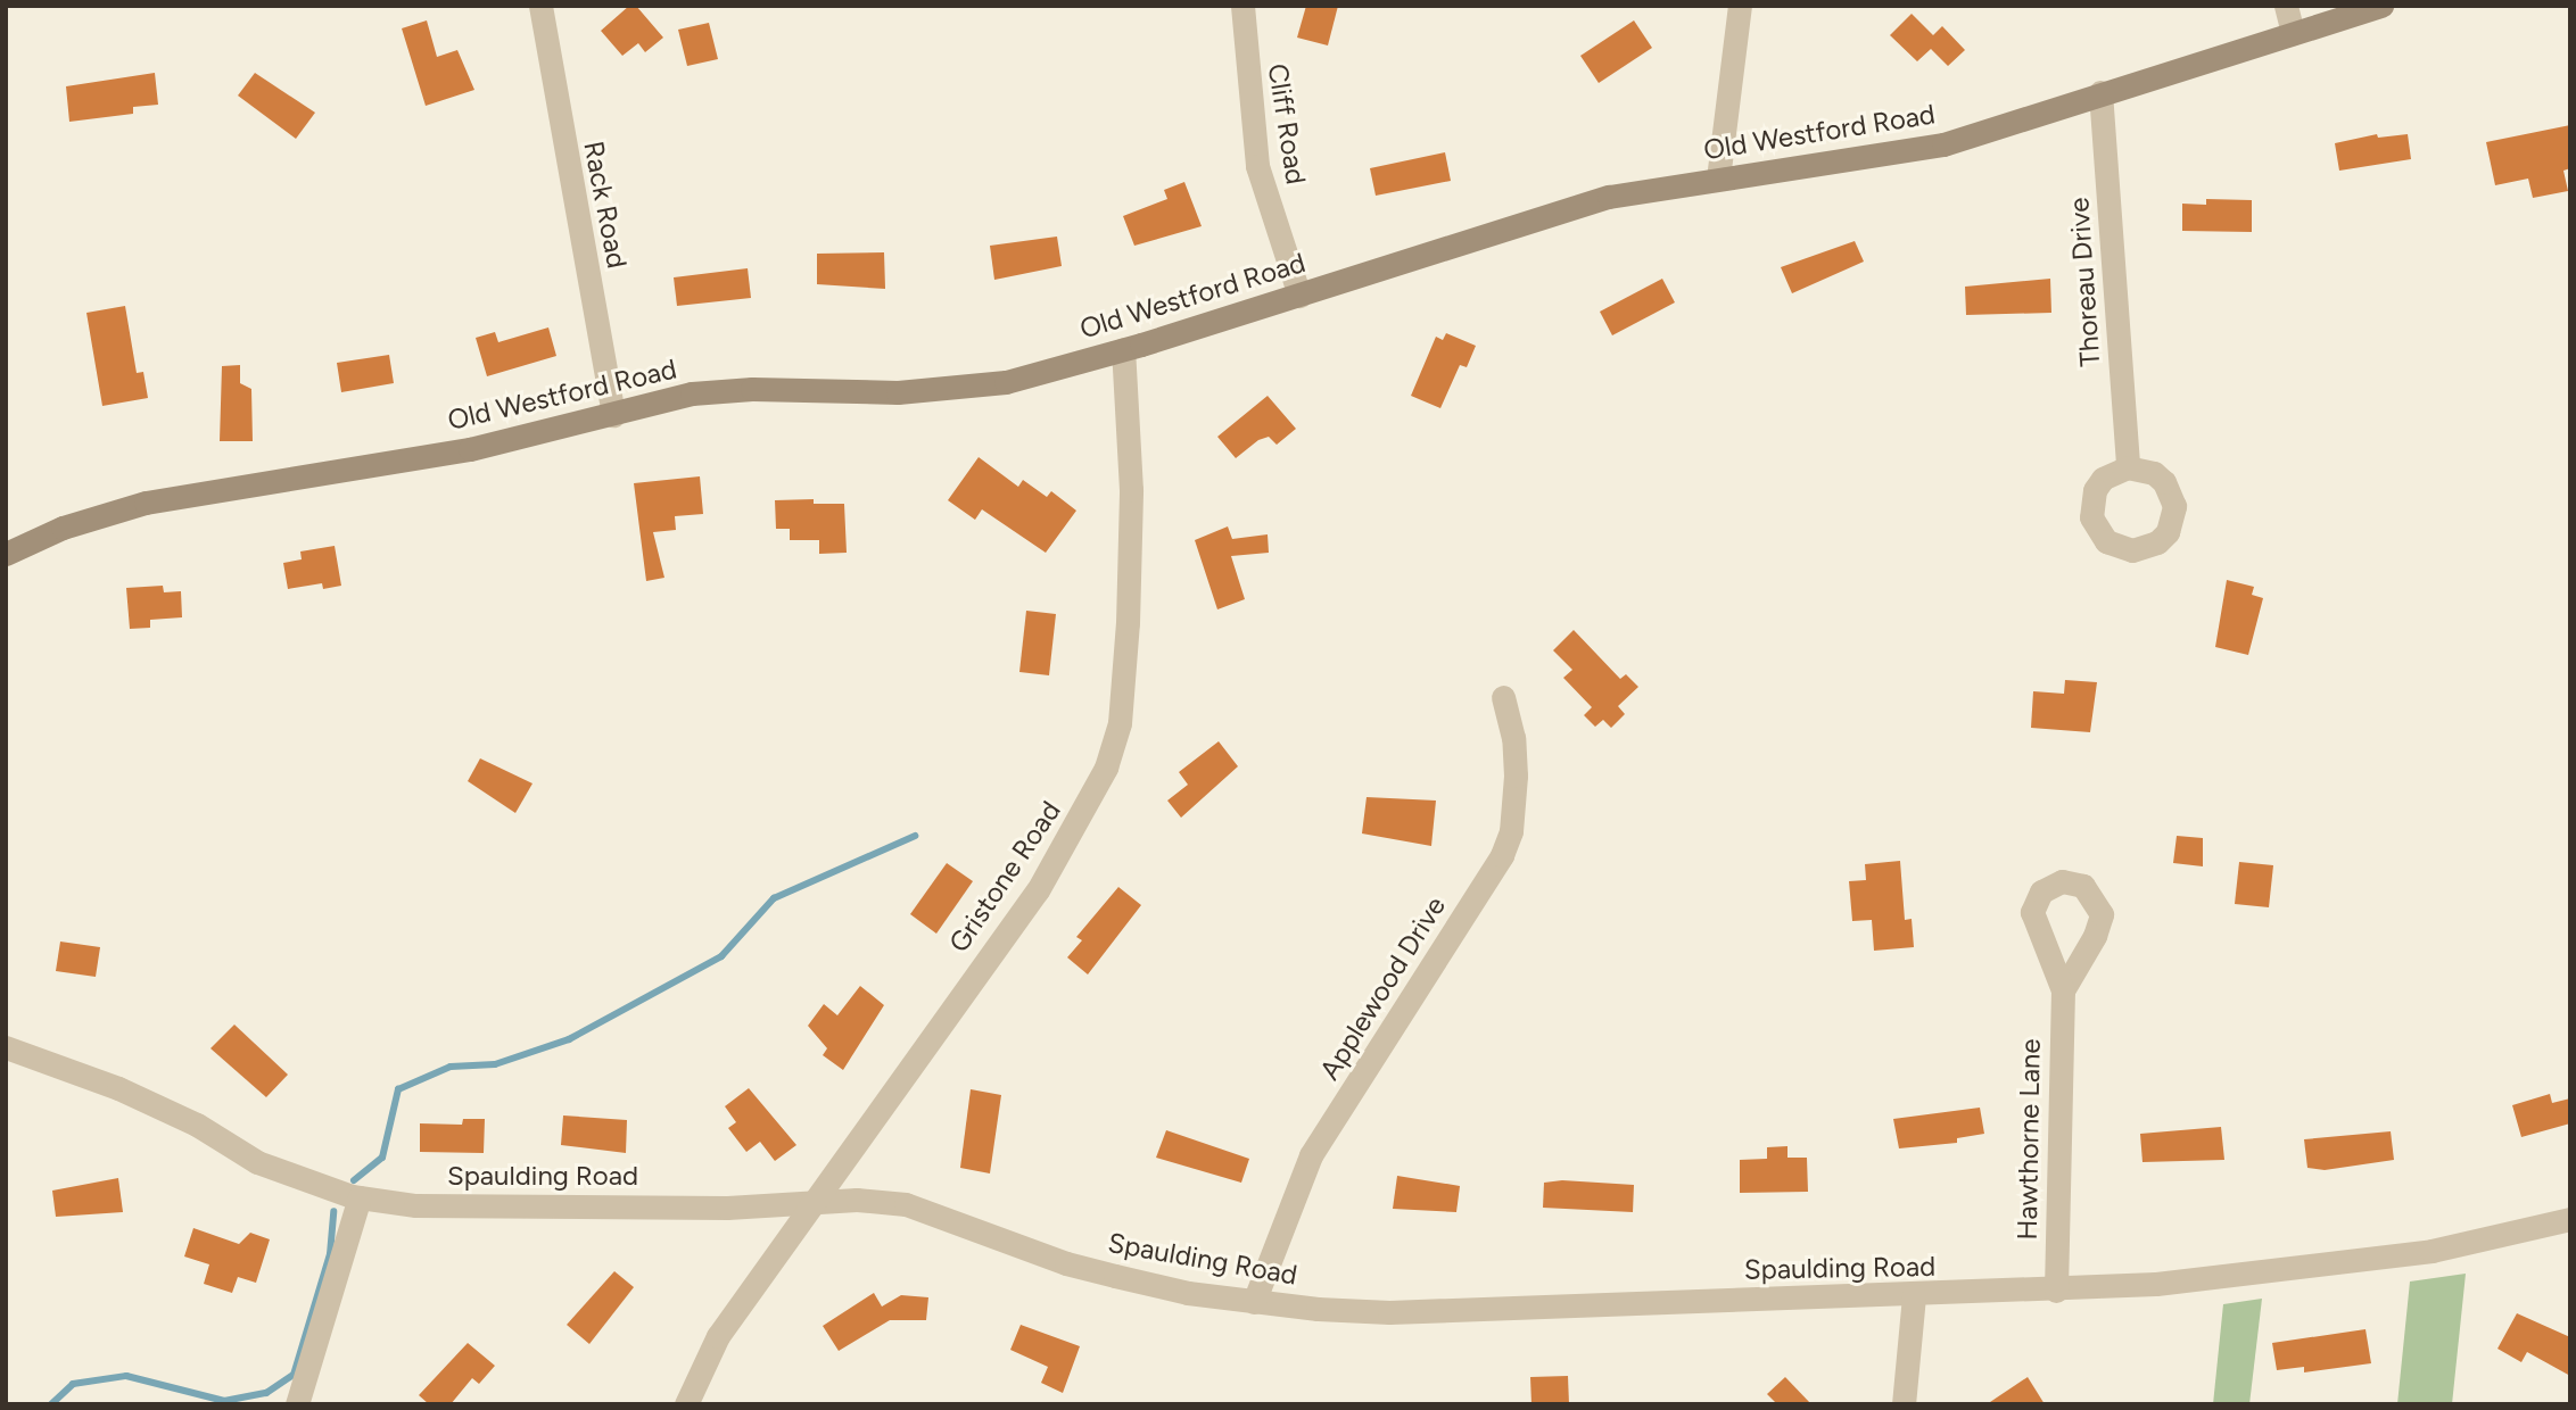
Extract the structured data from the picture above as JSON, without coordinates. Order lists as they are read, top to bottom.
{
  "streets": {
    "main road": ["Old Westford Road"],
    "street": [
      "Cliff Road",
      "Rack Road",
      "Thoreau Drive",
      "Gristone Road",
      "Applewood Drive",
      "Hawthorne Lane",
      "Spaulding Road"
    ]
  },
  "crossings": [
    ["Cliff Road", "Old Westford Road"],
    ["Old Westford Road", "Rack Road"],
    ["Old Westford Road", "Thoreau Drive"],
    ["Old Westford Road", "Gristone Road"],
    ["Gristone Road", "Spaulding Road"],
    ["Applewood Drive", "Spaulding Road"],
    ["Hawthorne Lane", "Spaulding Road"]
  ]
}
